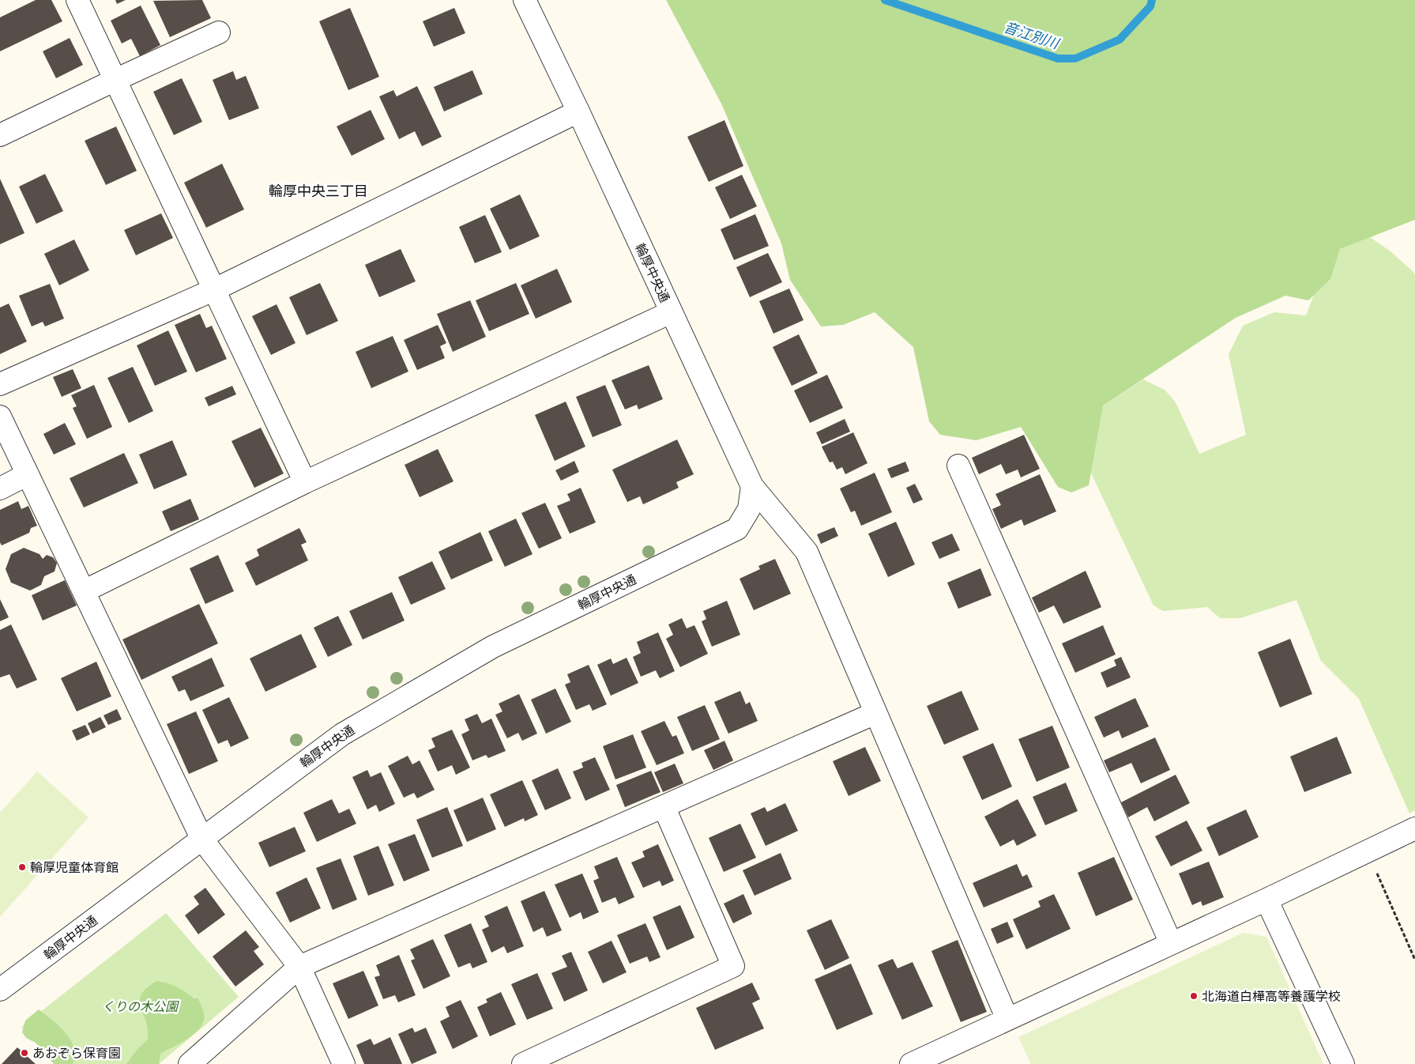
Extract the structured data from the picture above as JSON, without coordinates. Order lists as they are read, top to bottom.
{
  "streets": {
    "street": ["輪厚中央通"]
  },
  "districts": ["輪厚中央三丁目"],
  "water": ["音江別川"],
  "parks": ["くりの木公園"],
  "places": ["輪厚児童体育館", "北海道白樺高等養護学校", "あおぞら保育園"]
}
